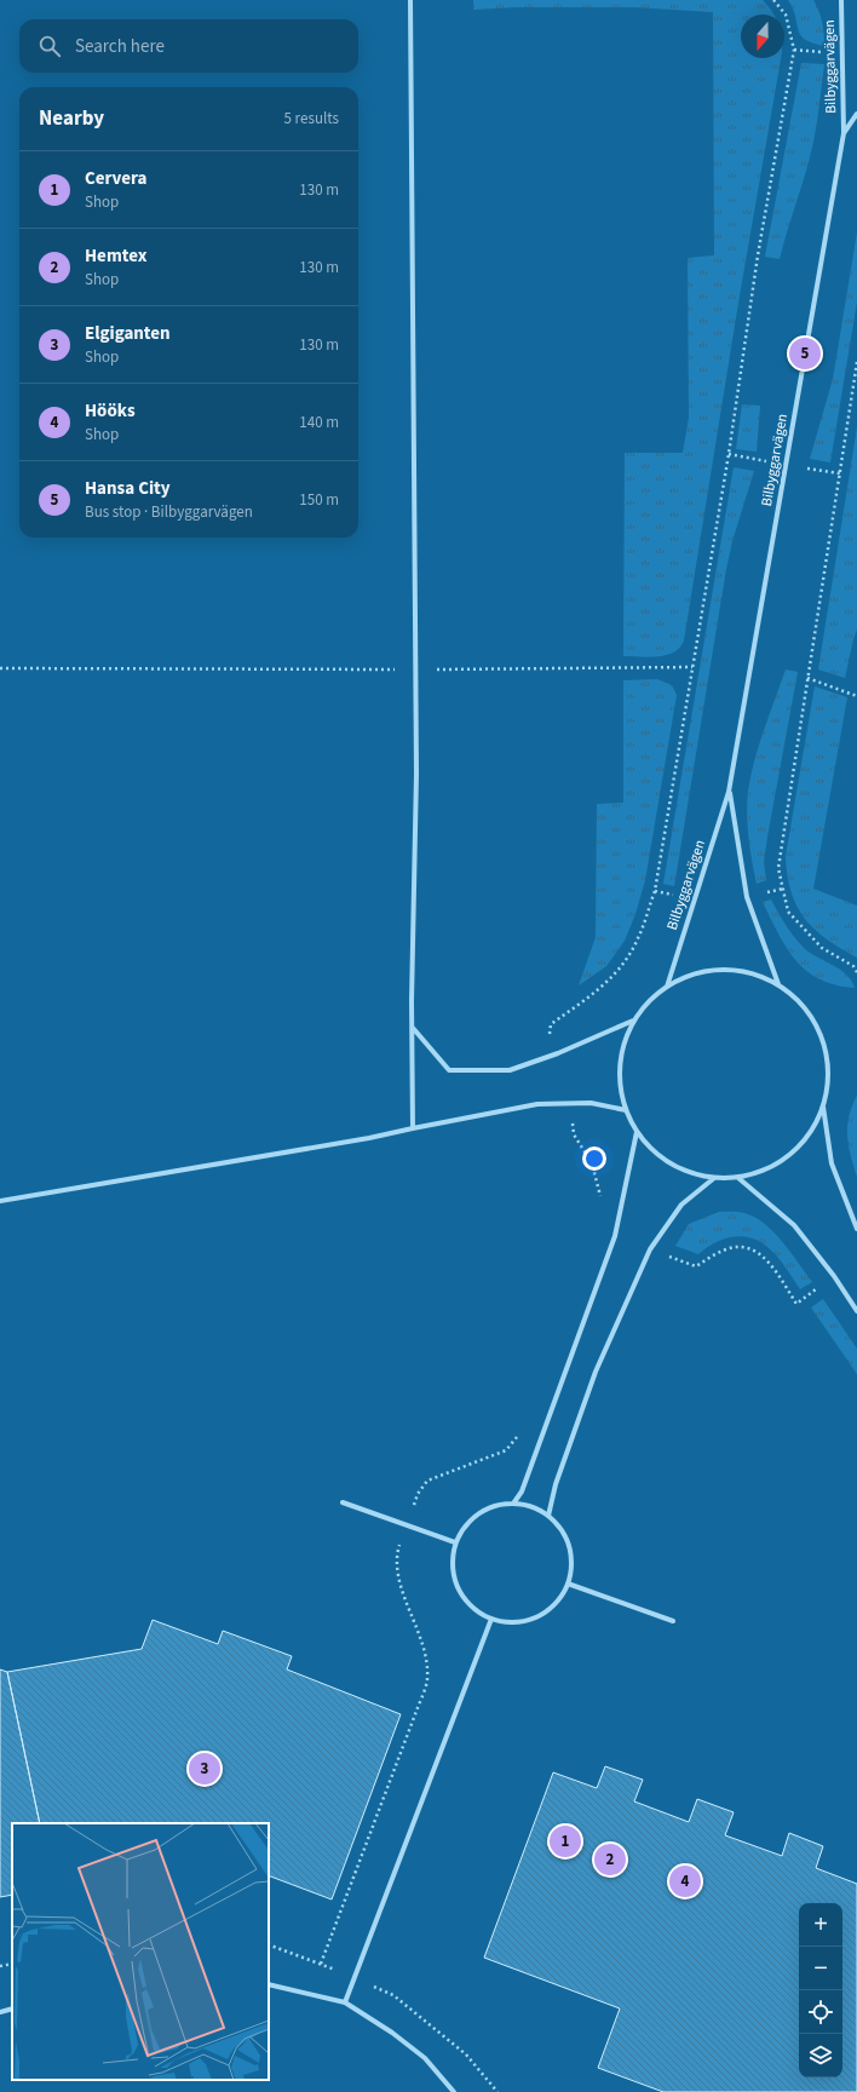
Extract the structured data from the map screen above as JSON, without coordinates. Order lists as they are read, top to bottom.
{
  "streets": {
    "street": ["Bilbyggarvägen"]
  },
  "north": "bottom",
  "page": {
    "search": "Search here",
    "heading": ["Nearby", "5 results"],
    "list": [
      {
        "mark": "1",
        "name": "Cervera",
        "note": "Shop",
        "value": "130 m"
      },
      {
        "mark": "2",
        "name": "Hemtex",
        "note": "Shop",
        "value": "130 m"
      },
      {
        "mark": "3",
        "name": "Elgiganten",
        "note": "Shop",
        "value": "130 m"
      },
      {
        "mark": "4",
        "name": "Hööks",
        "note": "Shop",
        "value": "140 m"
      },
      {
        "mark": "5",
        "name": "Hansa City",
        "note": "Bus stop · Bilbyggarvägen",
        "value": "150 m"
      }
    ],
    "pins": [
      "5",
      "3",
      "1",
      "2",
      "4"
    ],
    "map_buttons": ["+", "−"]
  }
}
